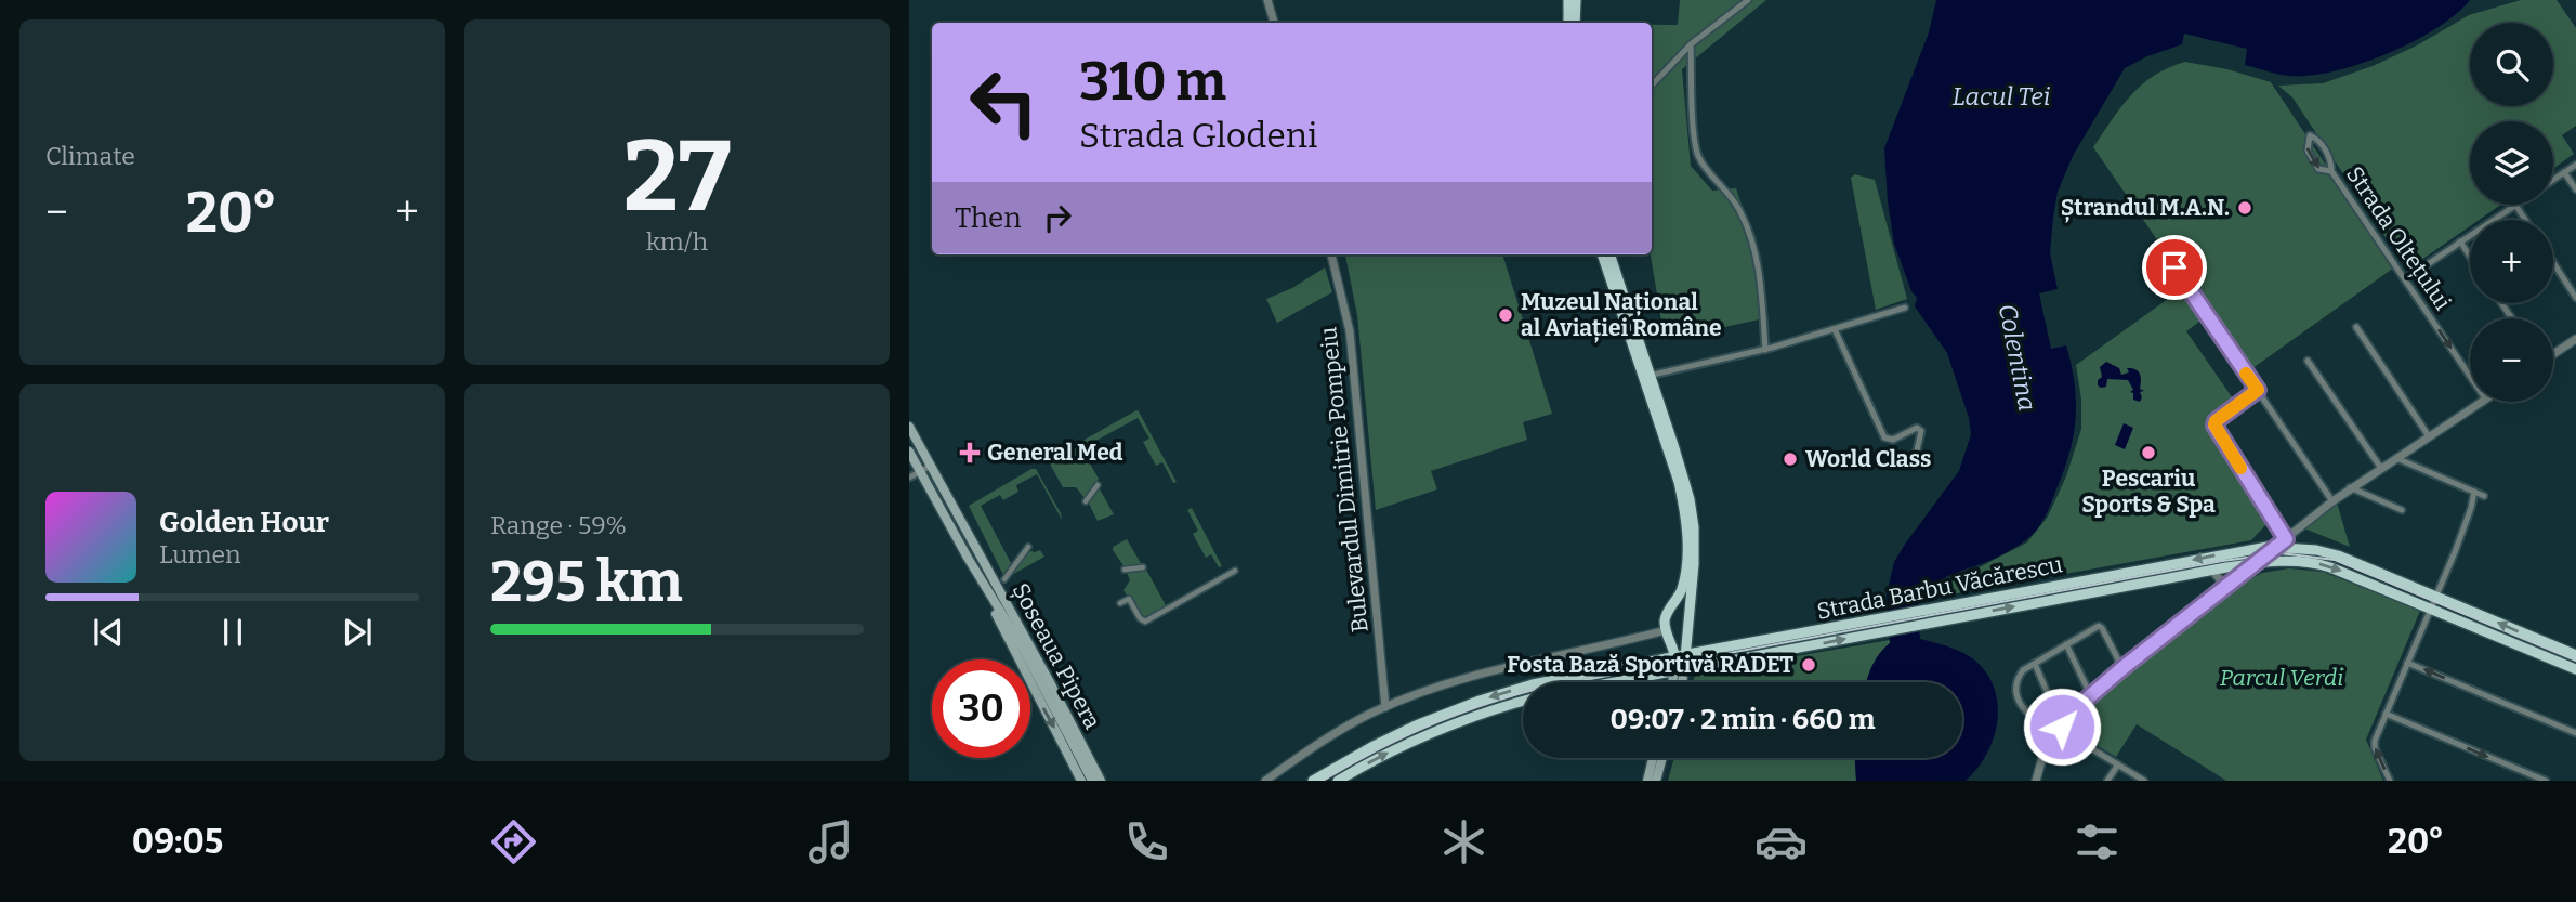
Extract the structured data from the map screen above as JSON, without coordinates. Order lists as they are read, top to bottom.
{
  "streets": {
    "main road": ["Strada Barbu Văcărescu", "Șoseaua Pipera"],
    "street": ["Strada Oltețului", "Bulevardul Dimitrie Pompeiu"]
  },
  "water": ["Lacul Tei", "Colentina"],
  "parks": ["Parcul Verdi"],
  "places": {
    "other": [
      "Ștrandul M.A.N.",
      "Muzeul Național al Aviației Române",
      "Pescariu Sports & Spa",
      "World Class",
      "Fosta Bază Sportivă RADET"
    ],
    "health": ["General Med"]
  },
  "page": {
    "tile": [
      "Climate",
      ["27", "km/h"],
      ["Range · 59%", "295 km"]
    ],
    "map_buttons": ["+", "−"],
    "turn": ["310 m", "Strada Glodeni"],
    "heat": ["−", "20°", "+"],
    "then": "Then",
    "song": ["Golden Hour", "Lumen"],
    "limit": "30",
    "trip": "09:07 · 2 min · 660 m",
    "tabs": ["09:05", "20°"]
  }
}
